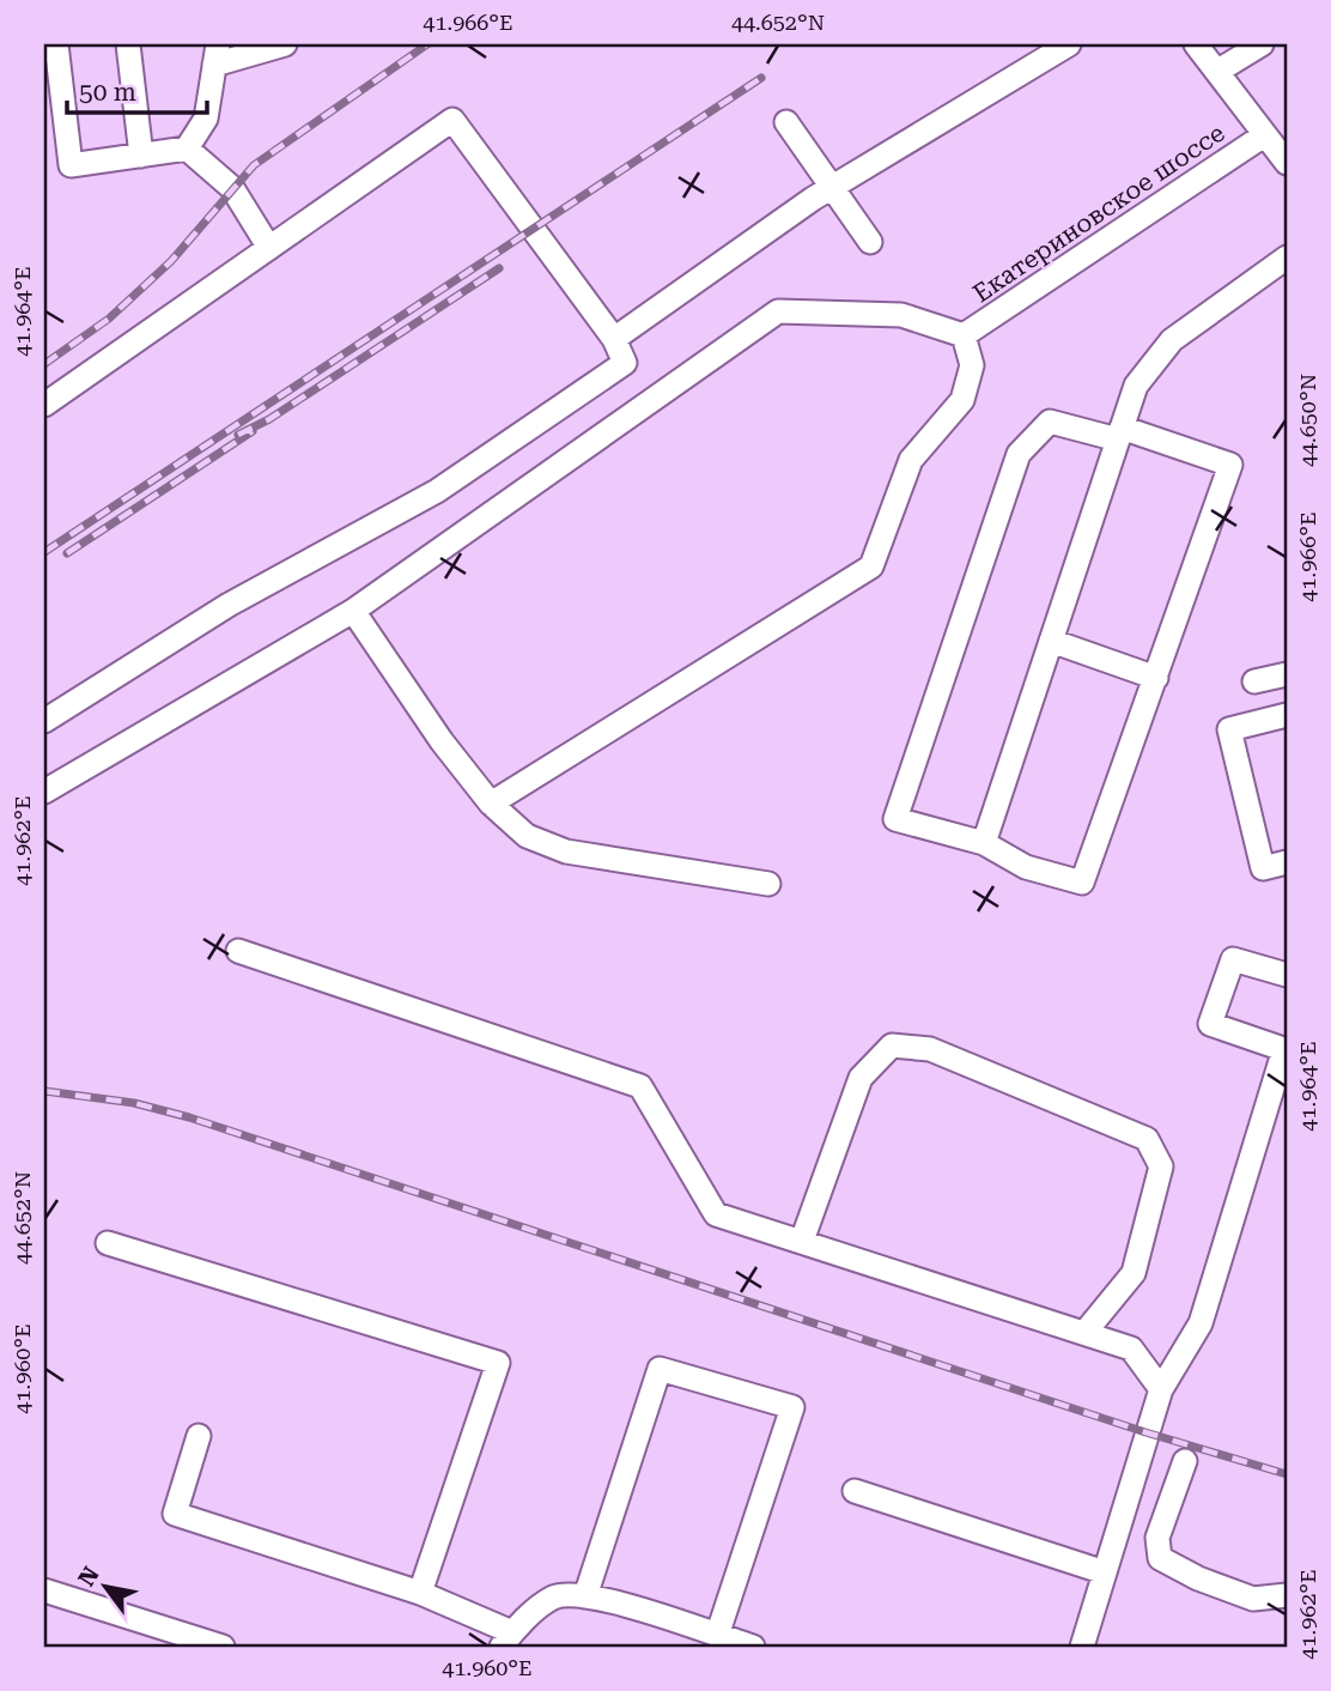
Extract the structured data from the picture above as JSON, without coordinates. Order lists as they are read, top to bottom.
{
  "streets": {
    "street": ["Екатериновское шоссе"]
  },
  "scale_bar": "50 m",
  "north": "top left",
  "coordinates": [
    "41.966°E",
    "44.652°N",
    "41.964°E",
    "44.650°N",
    "41.962°E",
    "41.960°E"
  ]
}
